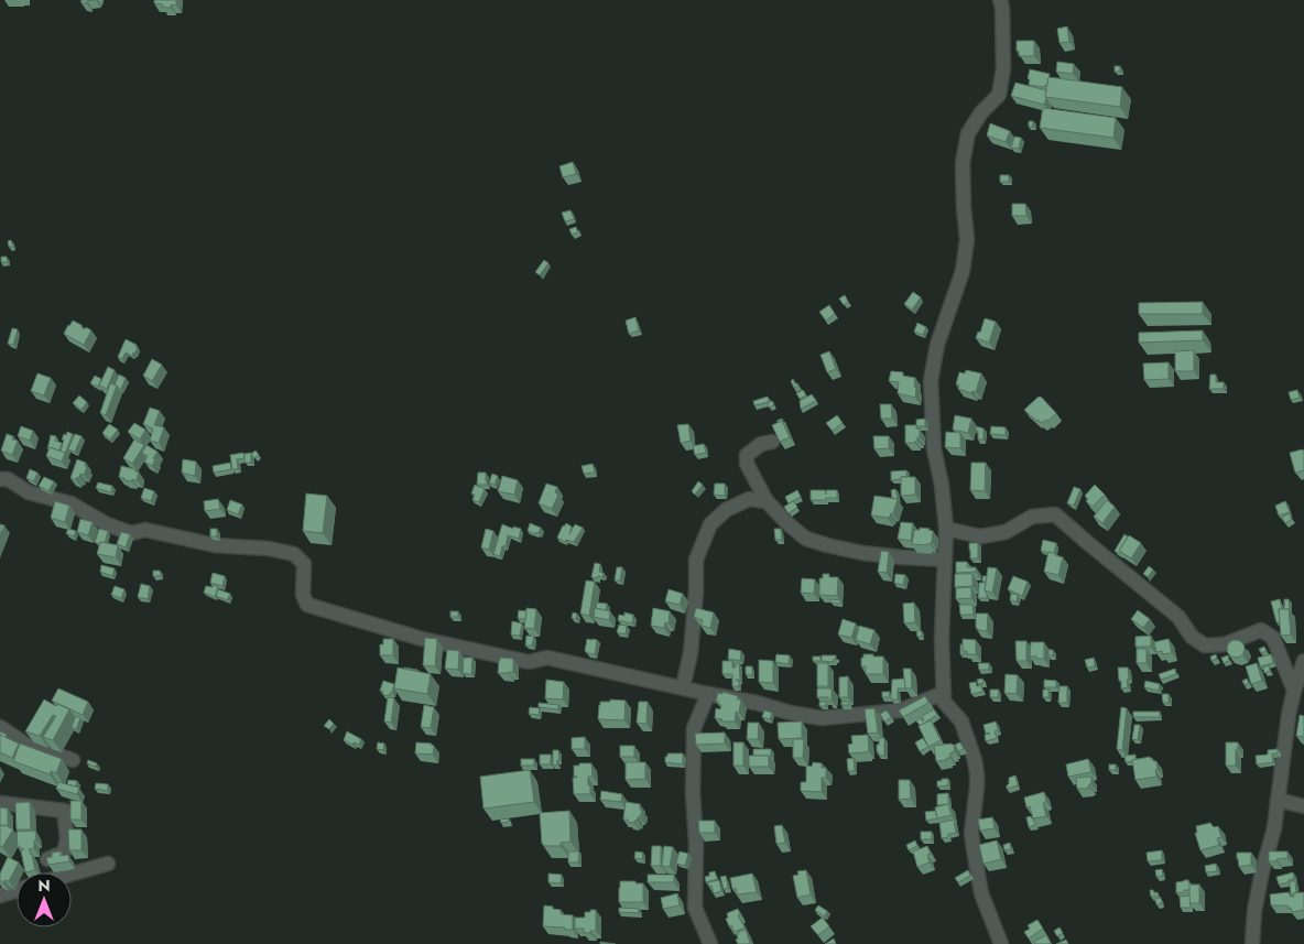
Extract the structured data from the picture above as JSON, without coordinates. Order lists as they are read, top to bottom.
{
  "north": "top"
}
